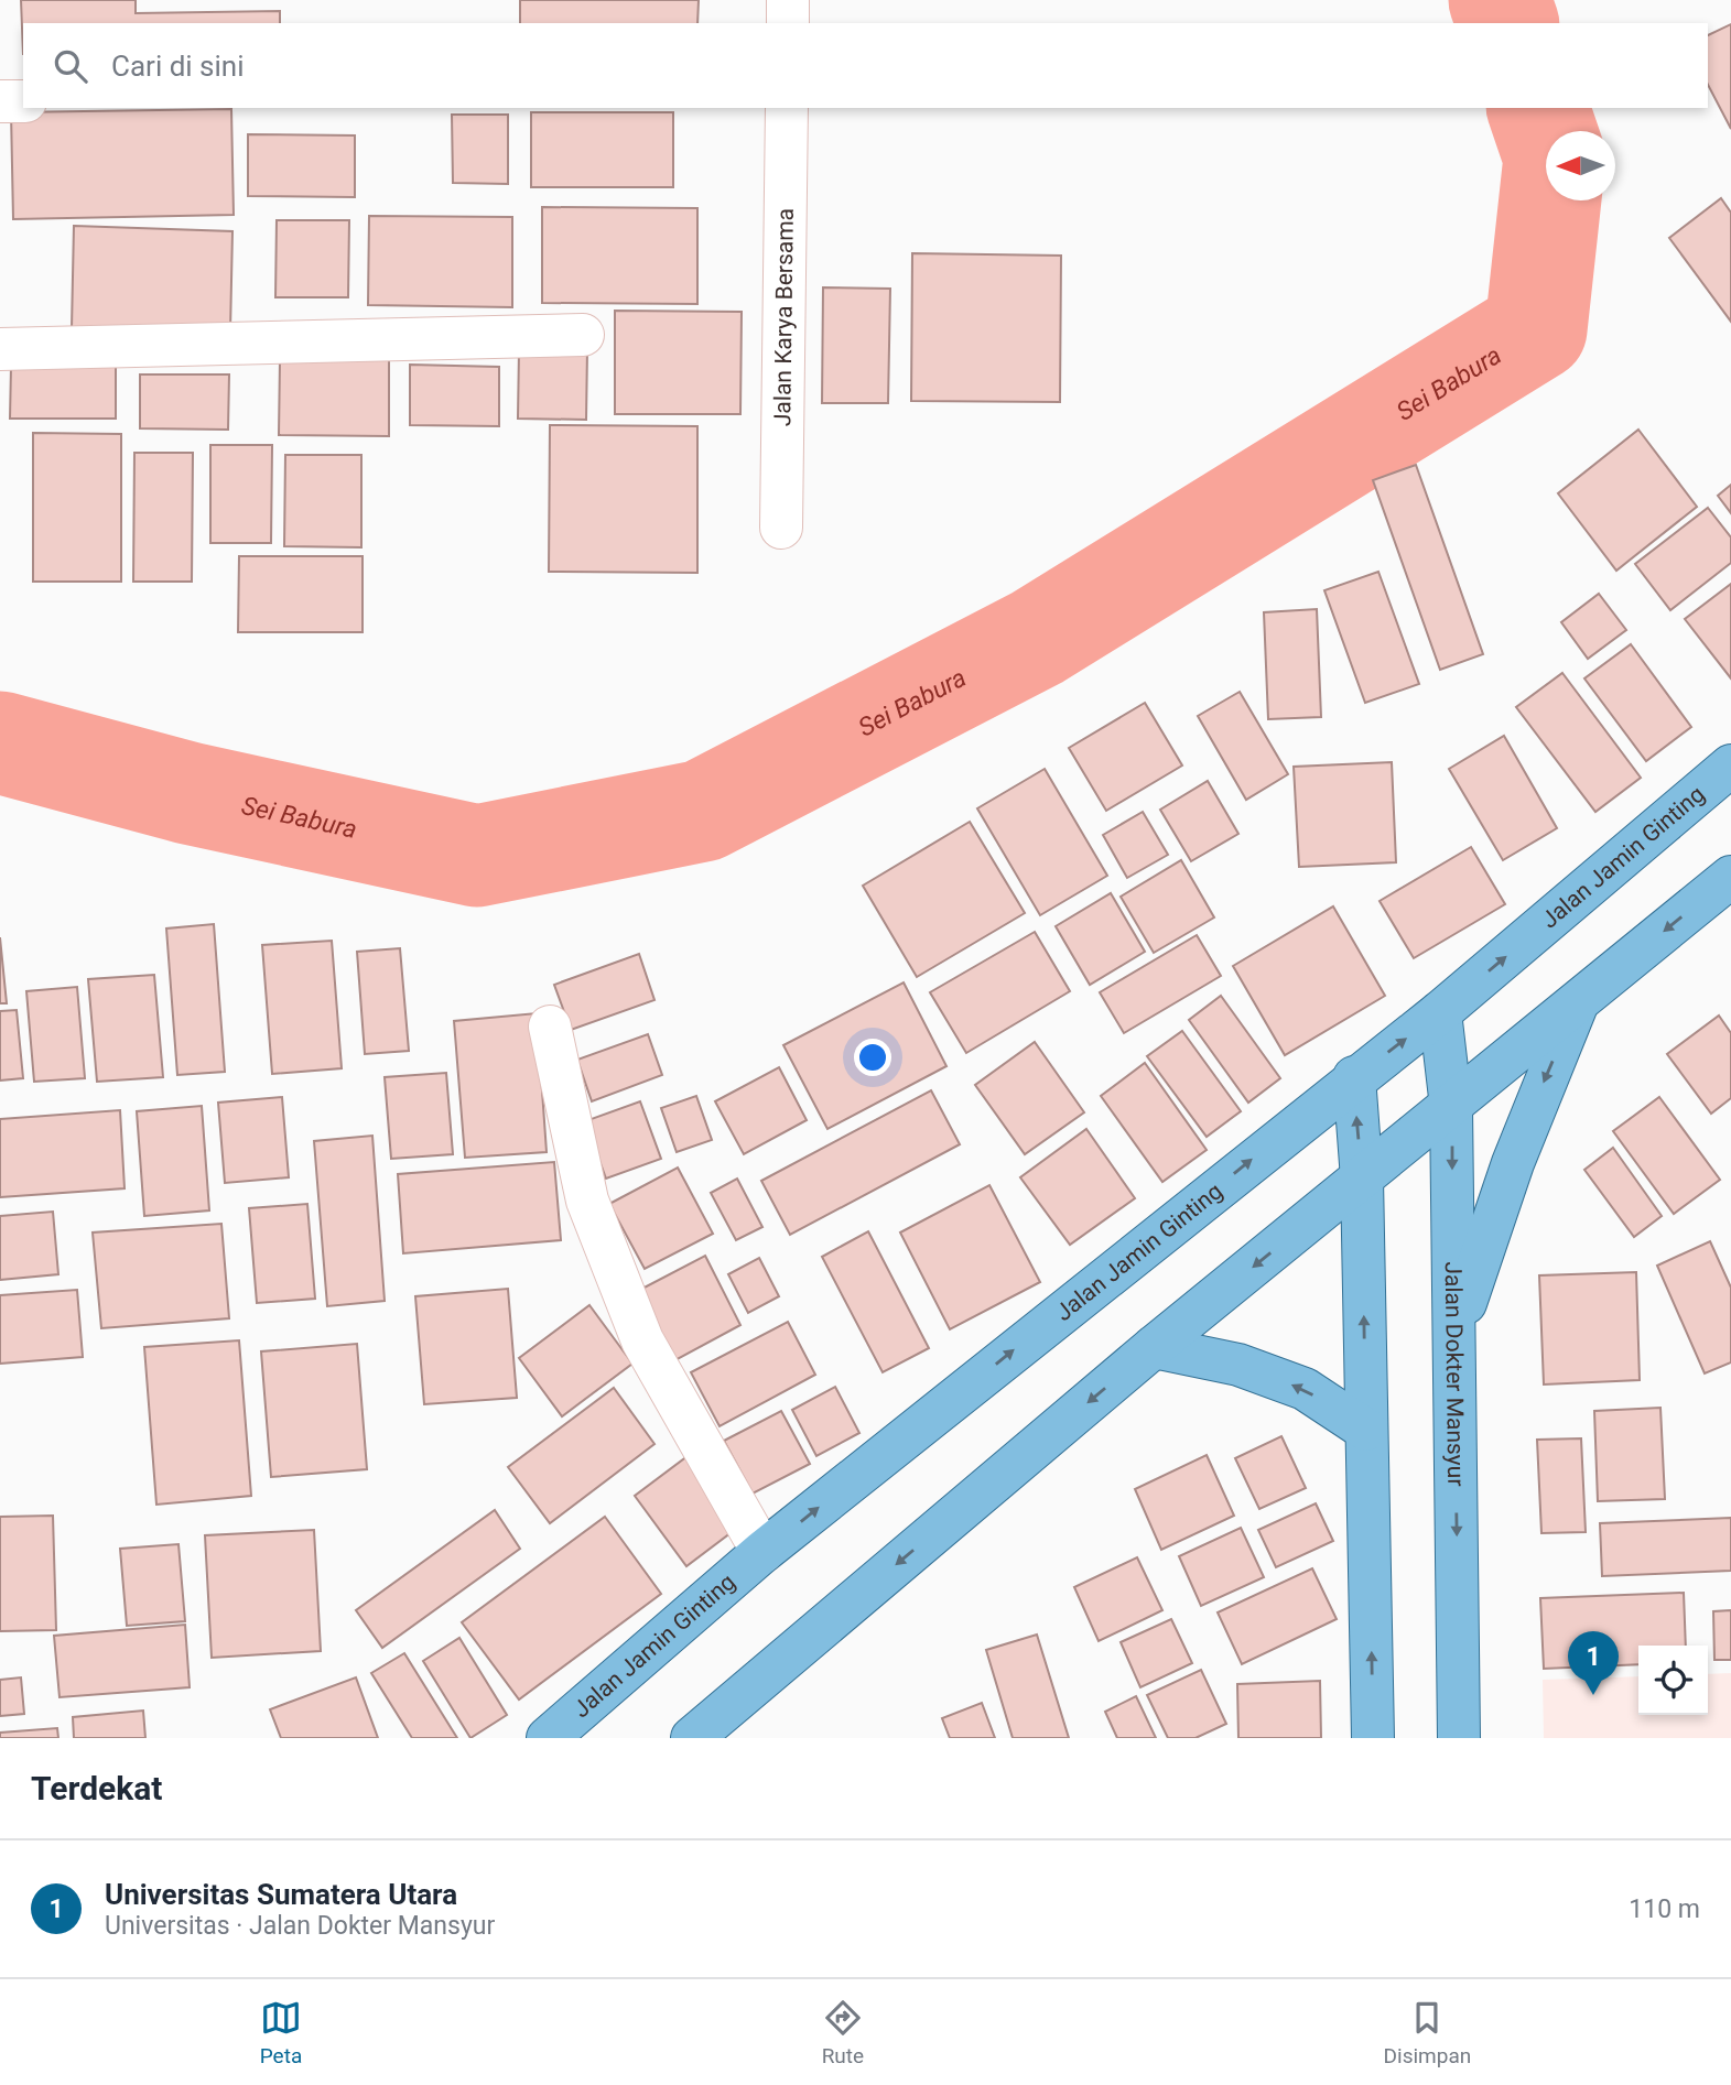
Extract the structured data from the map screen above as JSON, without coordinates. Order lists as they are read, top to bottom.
{
  "streets": {
    "main road": ["Jalan Jamin Ginting", "Jalan Dokter Mansyur"],
    "street": ["Jalan Karya Bersama"]
  },
  "crossings": [
    ["Jalan Jamin Ginting", "Jalan Dokter Mansyur"]
  ],
  "water": ["Sei Babura"],
  "north": "left",
  "page": {
    "search": "Cari di sini",
    "pins": "1",
    "heading": "Terdekat",
    "list": [
      {
        "mark": "1",
        "name": "Universitas Sumatera Utara",
        "note": "Universitas · Jalan Dokter Mansyur",
        "value": "110 m"
      }
    ],
    "nav": ["Peta", "Rute", "Disimpan"]
  }
}
